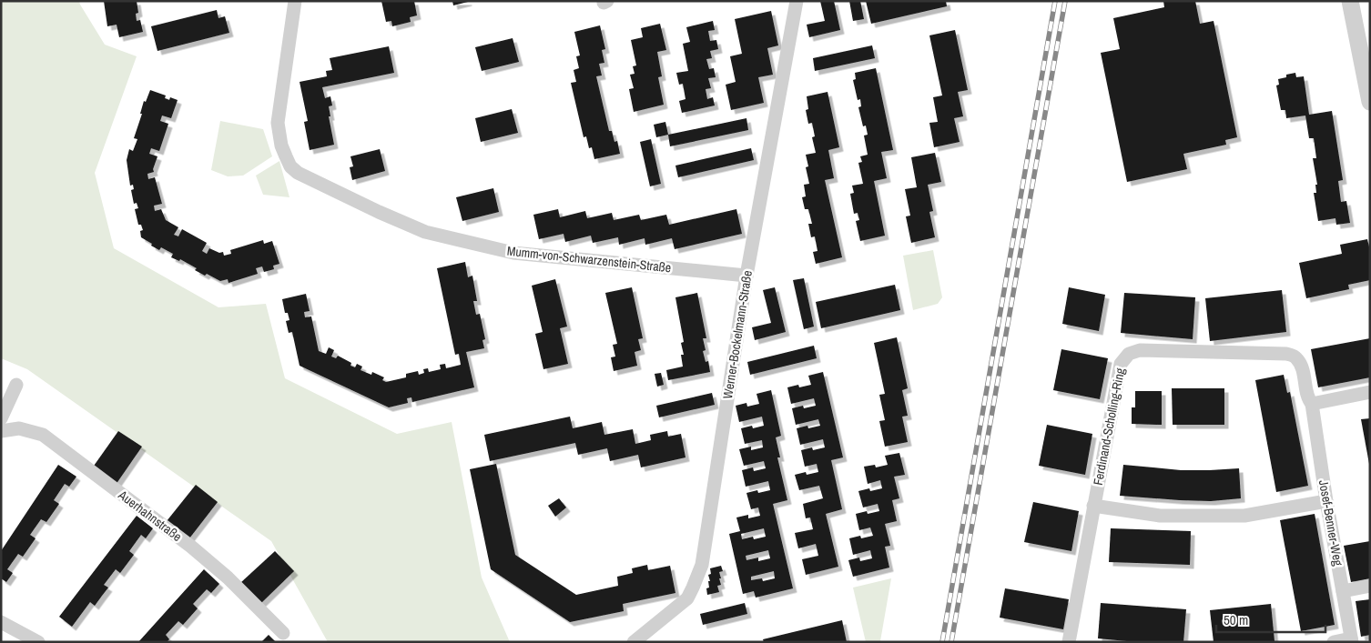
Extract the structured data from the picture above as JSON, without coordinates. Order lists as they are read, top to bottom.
{
  "streets": {
    "street": [
      "Mumm-von-Schwarzenstein-Straße",
      "Werner-Bockelmann-Straße",
      "Ferdinand-Scholling-Ring",
      "Auerhahnstraße",
      "Josef-Benner-Weg"
    ]
  },
  "crossings": [
    ["Mumm-von-Schwarzenstein-Straße", "Werner-Bockelmann-Straße"],
    ["Ferdinand-Scholling-Ring", "Josef-Benner-Weg"]
  ],
  "scale_bar": "50 m"
}
